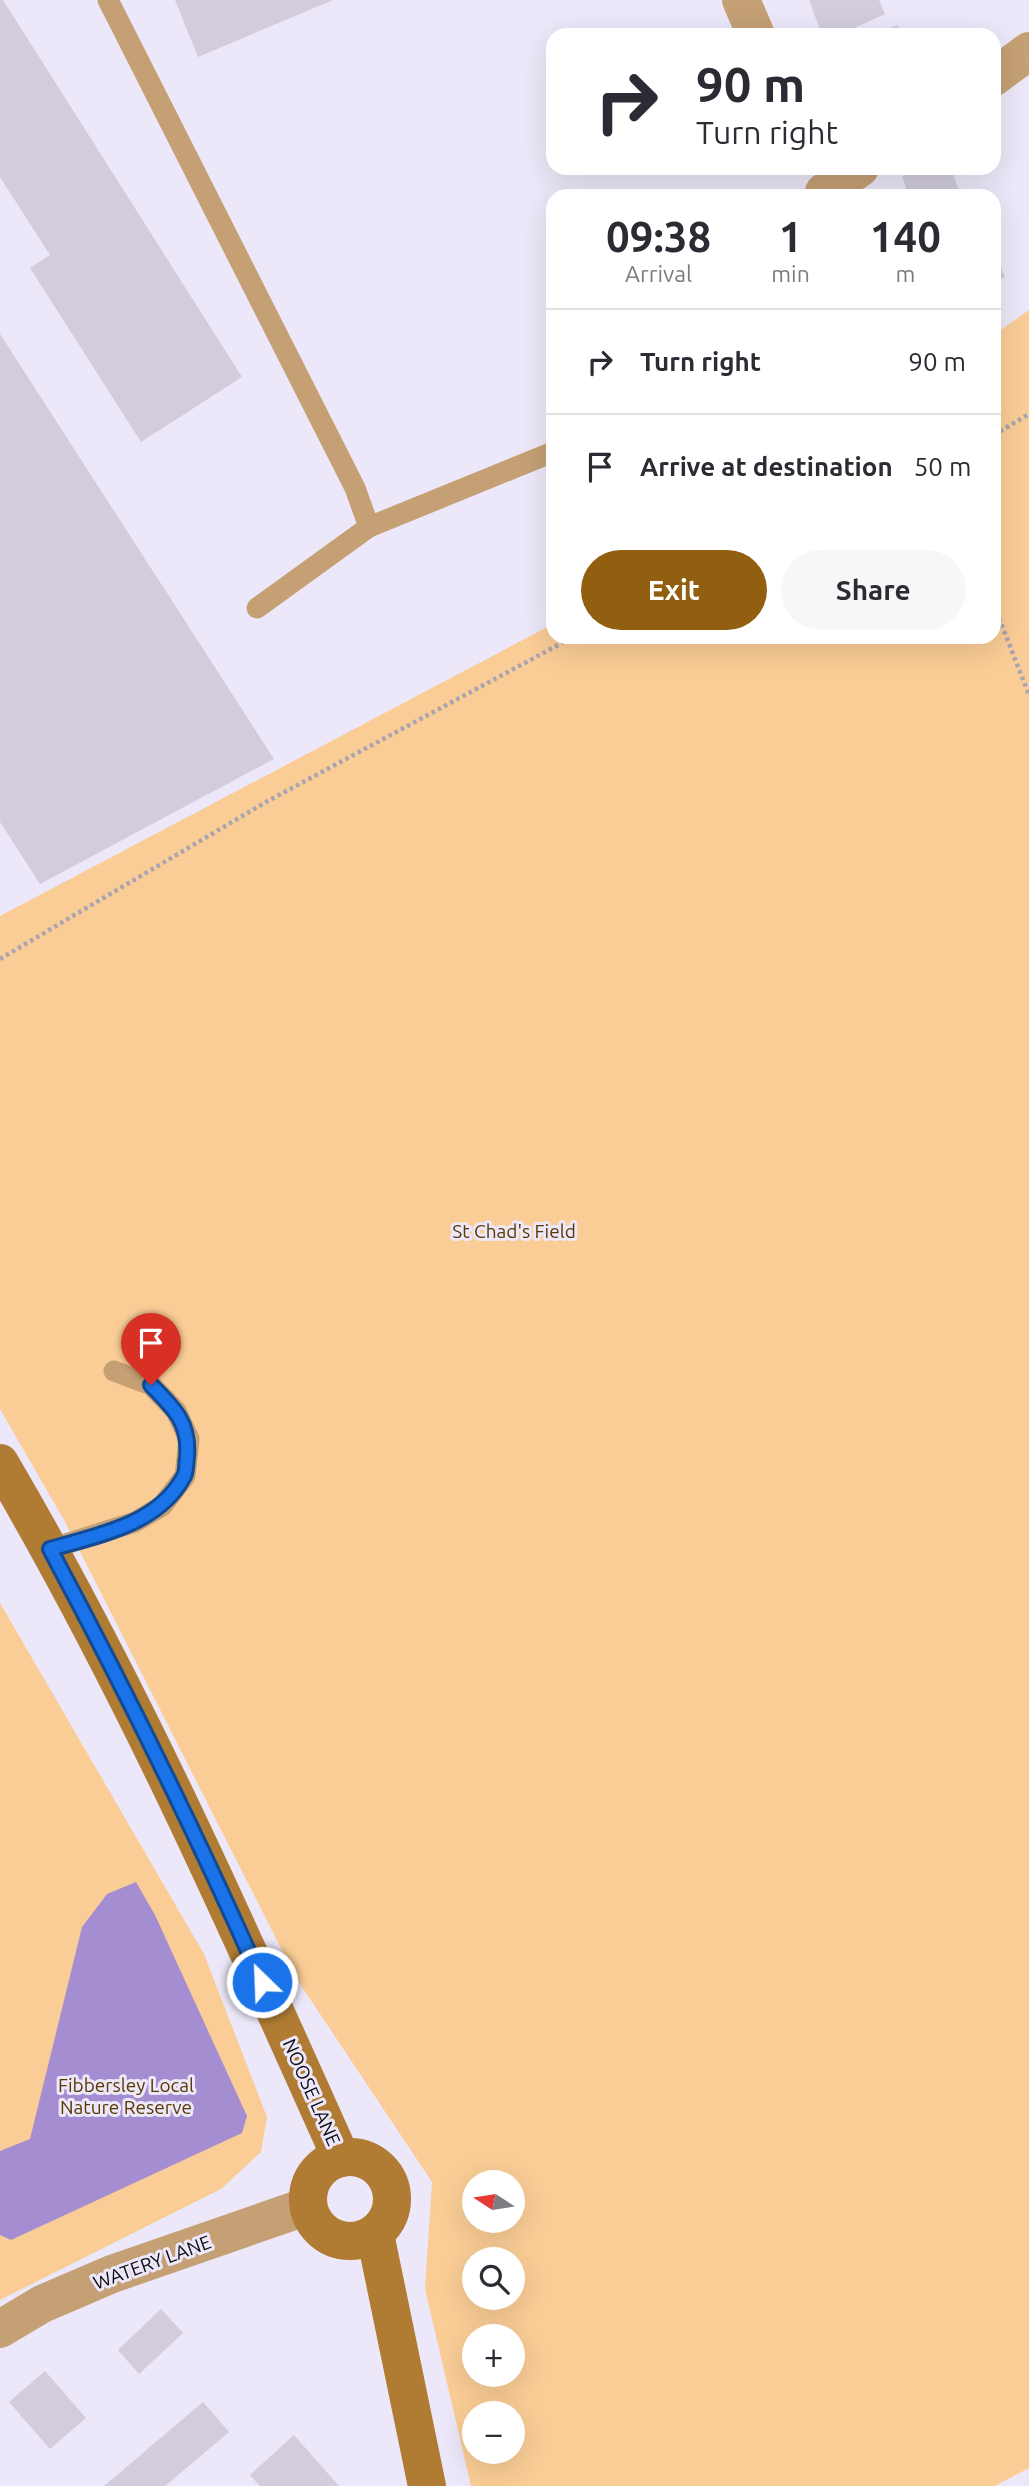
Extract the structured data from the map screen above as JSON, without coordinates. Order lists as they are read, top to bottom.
{
  "streets": {
    "street": ["NOOSE LANE", "WATERY LANE"]
  },
  "crossings": [
    ["NOOSE LANE", "WATERY LANE"]
  ],
  "parks": ["St Chad's Field", "Fibbersley Local Nature Reserve"],
  "north": "left",
  "page": {
    "turn": ["90 m", "Turn right"],
    "eta": [
      "09:38",
      "Arrival",
      "1",
      "min",
      "140",
      "m"
    ],
    "list": [
      {
        "name": "Turn right",
        "value": "90 m"
      },
      {
        "name": "Arrive at destination",
        "value": "50 m"
      }
    ],
    "buttons": ["Exit", "Share"],
    "map_buttons": ["+", "−"]
  }
}
